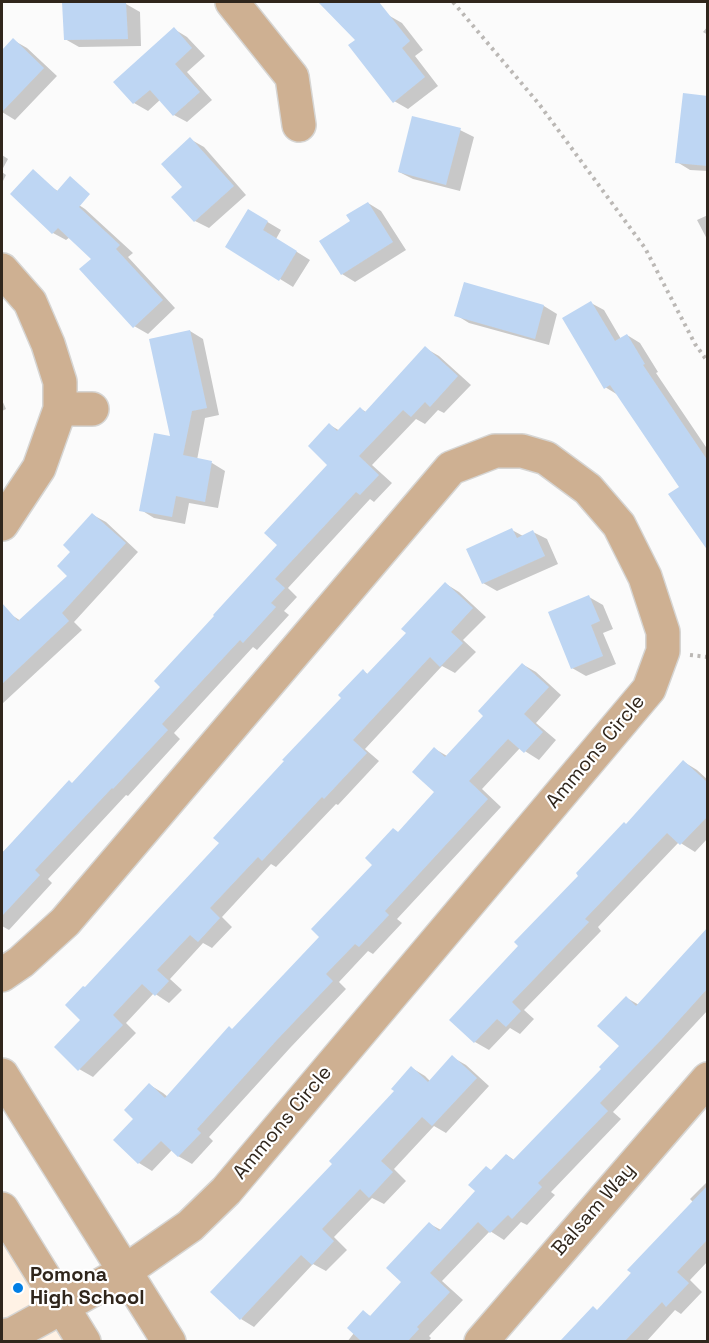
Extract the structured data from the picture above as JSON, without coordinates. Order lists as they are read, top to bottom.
{
  "streets": {
    "street": ["Ammons Circle", "Balsam Way"]
  },
  "places": ["Pomona High School"]
}
